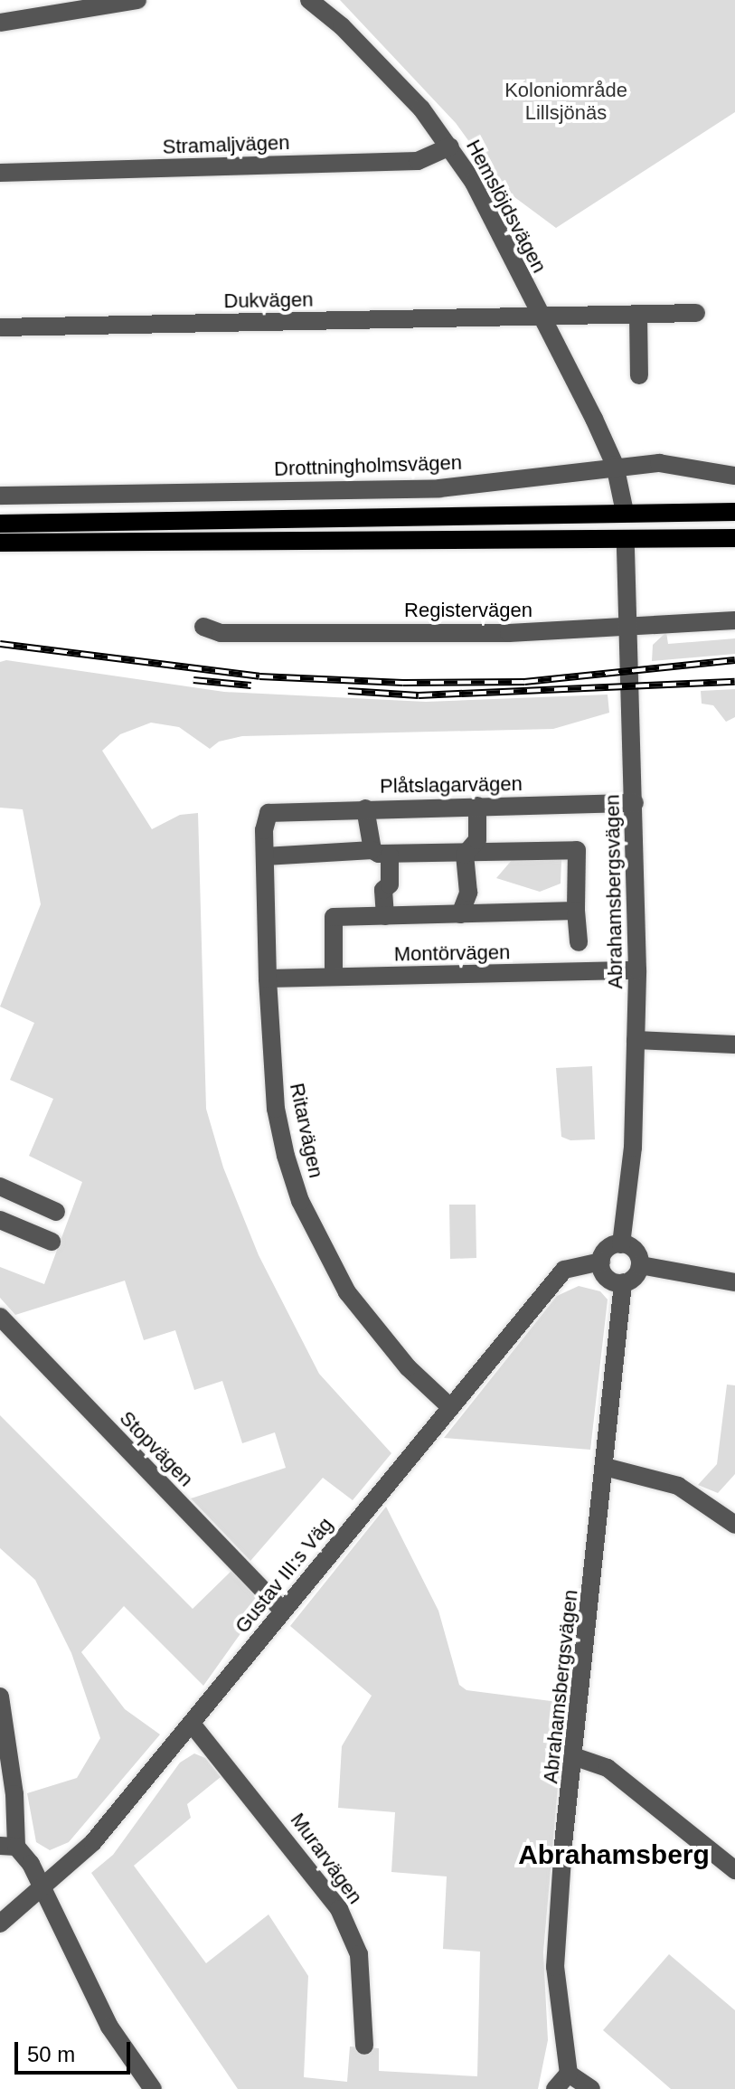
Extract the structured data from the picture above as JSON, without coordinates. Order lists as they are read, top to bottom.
{
  "streets": {
    "street": [
      "Stramaljvägen",
      "Hemslöjdsvägen",
      "Dukvägen",
      "Drottningholmsvägen",
      "Registervägen",
      "Plåtslagarvägen",
      "Abrahamsbergsvägen",
      "Montörvägen",
      "Ritarvägen",
      "Stopvägen",
      "Gustav III:s Väg",
      "Murarvägen"
    ]
  },
  "crossings": [
    ["Stramaljvägen", "Hemslöjdsvägen"],
    ["Hemslöjdsvägen", "Dukvägen"],
    ["Hemslöjdsvägen", "Drottningholmsvägen"],
    ["Registervägen", "Abrahamsbergsvägen"],
    ["Plåtslagarvägen", "Abrahamsbergsvägen"],
    ["Plåtslagarvägen", "Ritarvägen"],
    ["Abrahamsbergsvägen", "Montörvägen"],
    ["Abrahamsbergsvägen", "Gustav III:s Väg"],
    ["Montörvägen", "Ritarvägen"],
    ["Ritarvägen", "Gustav III:s Väg"],
    ["Stopvägen", "Gustav III:s Väg"],
    ["Gustav III:s Väg", "Murarvägen"]
  ],
  "districts": ["Abrahamsberg"],
  "parks": ["Koloniområde Lillsjönäs"],
  "scale_bar": "50 m"
}
